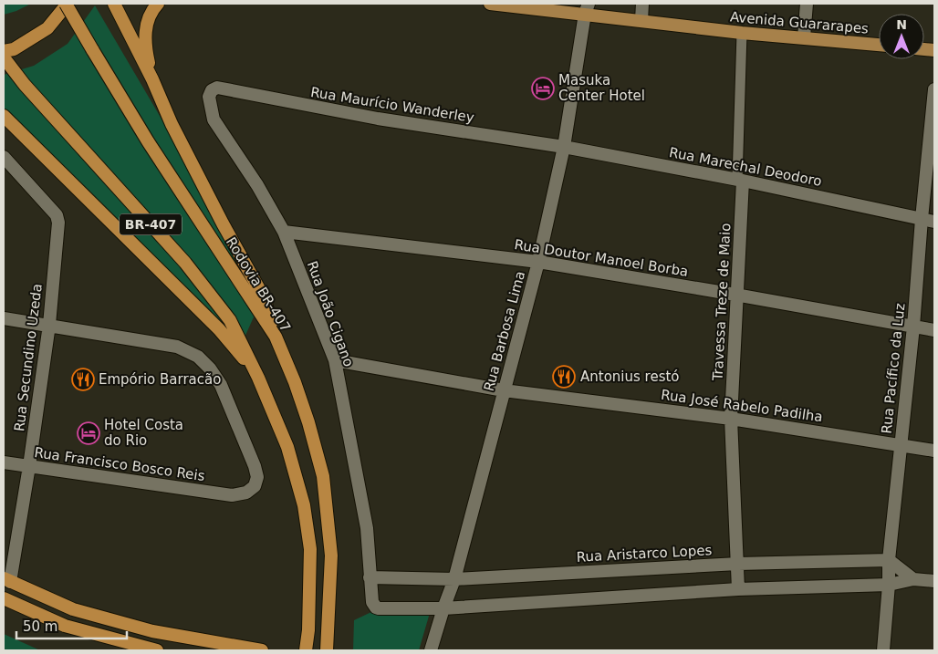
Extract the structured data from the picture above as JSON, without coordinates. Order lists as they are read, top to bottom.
{
  "streets": {
    "highway": ["BR-407", "Rodovia BR-407"],
    "main road": ["Avenida Guararapes"],
    "street": [
      "Rua Maurício Wanderley",
      "Rua Marechal Deodoro",
      "Rua Doutor Manoel Borba",
      "Travessa Treze de Maio",
      "Rua João Cigano",
      "Rua Barbosa Lima",
      "Rua Secundino Uzeda",
      "Rua Pacífico da Luz",
      "Rua José Rabelo Padilha",
      "Rua Francisco Bosco Reis",
      "Rua Aristarco Lopes"
    ]
  },
  "crossings": [
    ["Avenida Guararapes", "Rua Barbosa Lima"],
    ["Rua Maurício Wanderley", "Rua Marechal Deodoro"],
    ["Rua Maurício Wanderley", "Rua João Cigano"],
    ["Rua Maurício Wanderley", "Rua Barbosa Lima"],
    ["Rua Marechal Deodoro", "Travessa Treze de Maio"],
    ["Rua Marechal Deodoro", "Rua Barbosa Lima"],
    ["Rua Marechal Deodoro", "Rua Pacífico da Luz"],
    ["Rua Doutor Manoel Borba", "Travessa Treze de Maio"],
    ["Rua Doutor Manoel Borba", "Rua João Cigano"],
    ["Rua Doutor Manoel Borba", "Rua Barbosa Lima"],
    ["Rua Doutor Manoel Borba", "Rua Pacífico da Luz"],
    ["Travessa Treze de Maio", "Rua José Rabelo Padilha"],
    ["Travessa Treze de Maio", "Rua Aristarco Lopes"],
    ["Rua João Cigano", "Rua Barbosa Lima"],
    ["Rua João Cigano", "Rua José Rabelo Padilha"],
    ["Rua João Cigano", "Rua Aristarco Lopes"],
    ["Rua Barbosa Lima", "Rua José Rabelo Padilha"],
    ["Rua Barbosa Lima", "Rua Aristarco Lopes"],
    ["Rua Secundino Uzeda", "Rua Francisco Bosco Reis"],
    ["Rua Pacífico da Luz", "Rua José Rabelo Padilha"],
    ["Rua Pacífico da Luz", "Rua Aristarco Lopes"]
  ],
  "places": {
    "hotel": ["Masuka Center Hotel", "Hotel Costa do Rio"],
    "restaurant": ["Antonius restó", "Empório Barracão"]
  },
  "scale_bar": "50 m",
  "north": "top"
}
